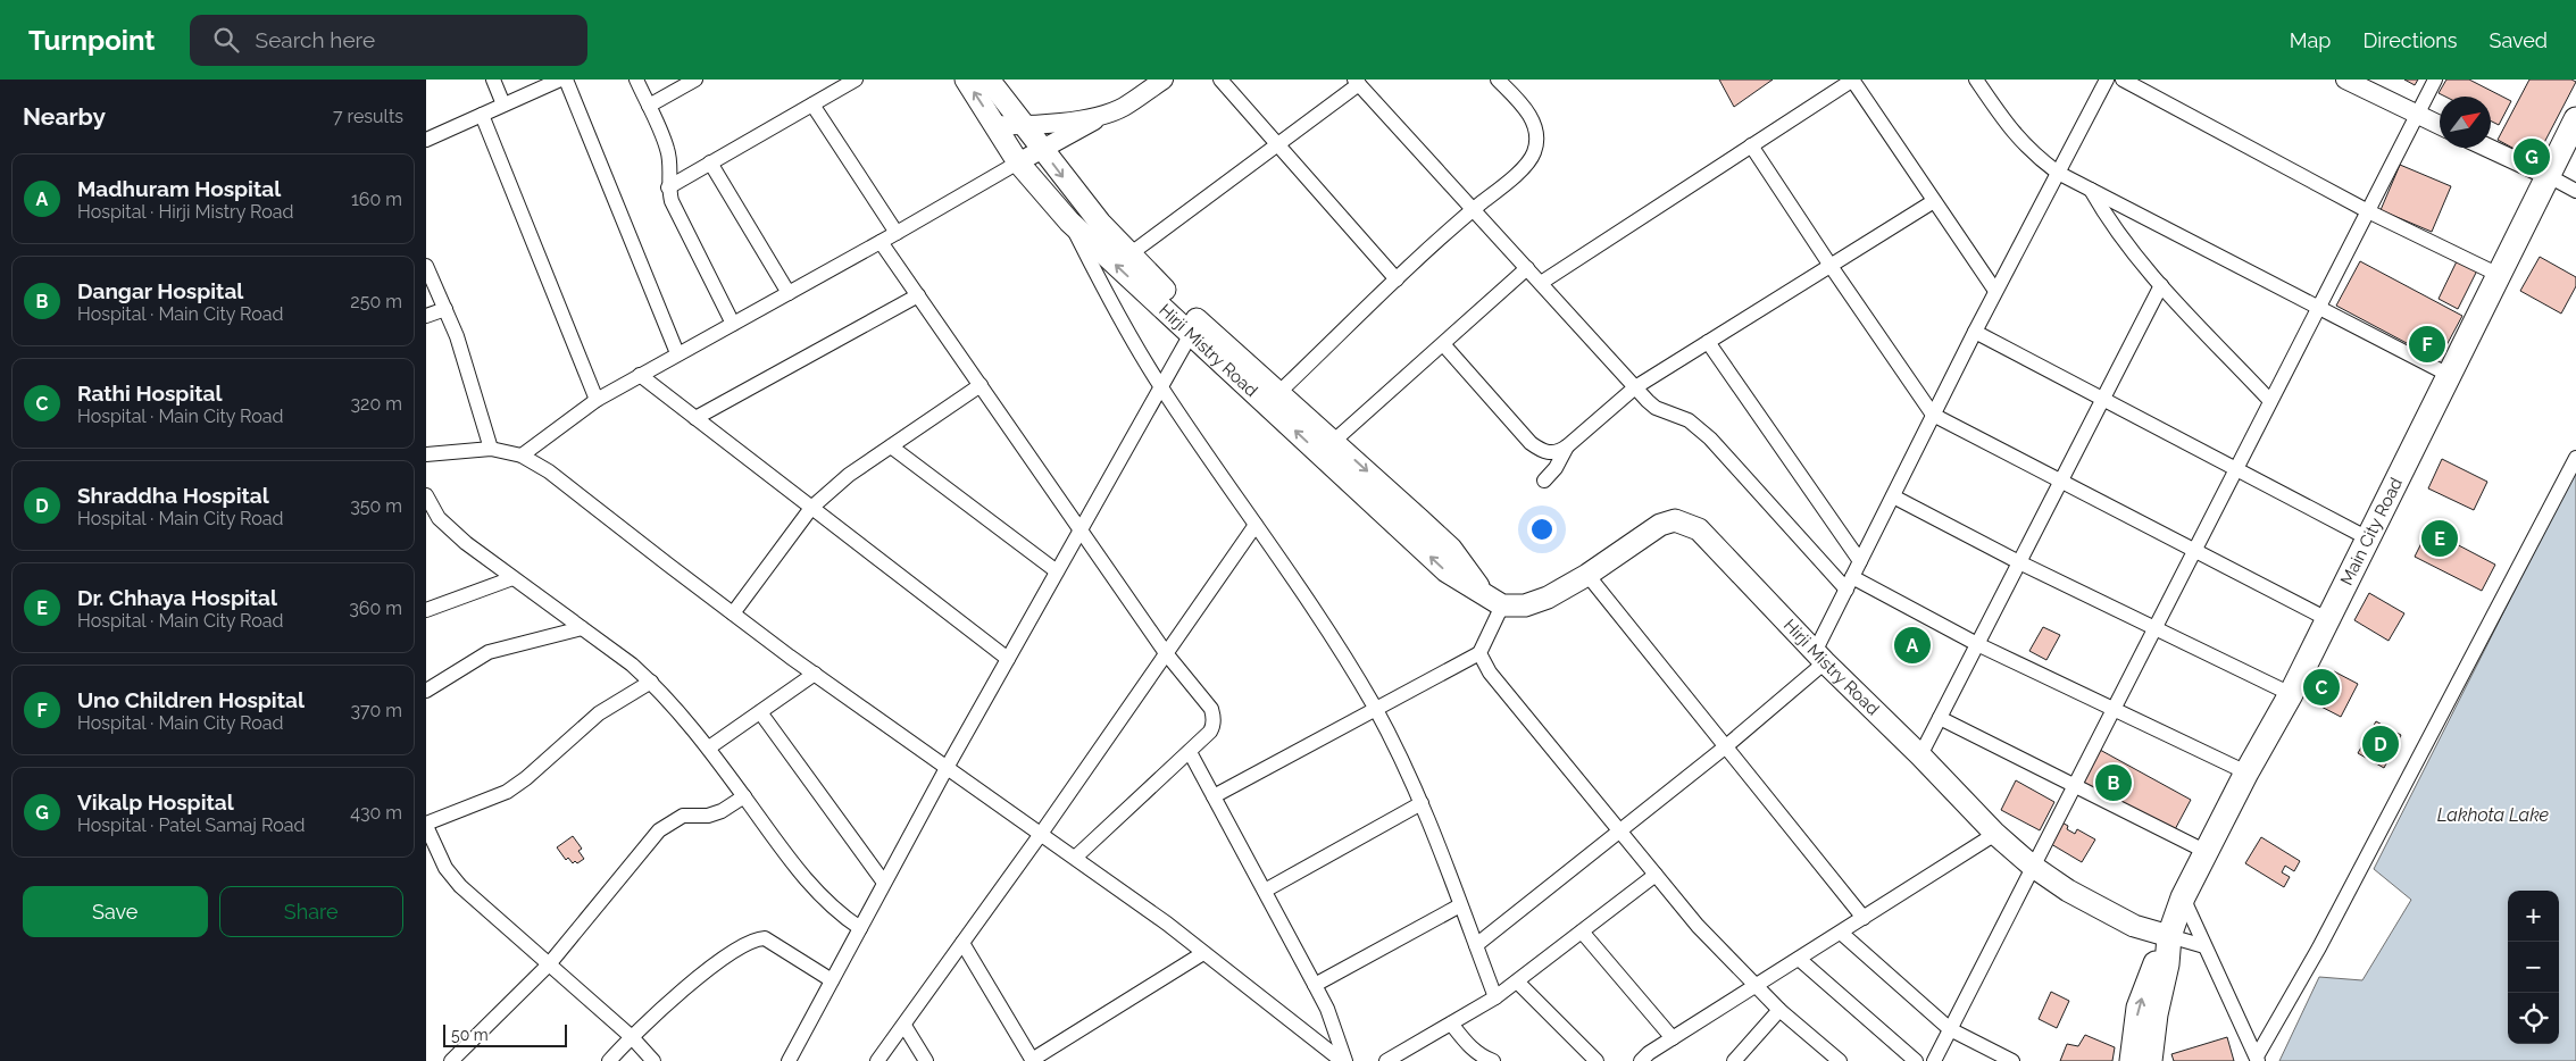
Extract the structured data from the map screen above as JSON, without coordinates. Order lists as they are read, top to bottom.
{
  "streets": {
    "main road": ["Hirji Mistry Road", "Main City Road"]
  },
  "crossings": [
    ["Hirji Mistry Road", "Main City Road"]
  ],
  "water": ["Lakhota Lake"],
  "scale_bar": "50 m",
  "north": "top right",
  "page": {
    "header": "Turnpoint",
    "search": "Search here",
    "nav": ["Map", "Directions", "Saved"],
    "heading": ["Nearby", "7 results"],
    "pins": [
      "G",
      "F",
      "E",
      "A",
      "C",
      "D",
      "B"
    ],
    "list": [
      {
        "mark": "A",
        "name": "Madhuram Hospital",
        "note": "Hospital · Hirji Mistry Road",
        "value": "160 m"
      },
      {
        "mark": "B",
        "name": "Dangar Hospital",
        "note": "Hospital · Main City Road",
        "value": "250 m"
      },
      {
        "mark": "C",
        "name": "Rathi Hospital",
        "note": "Hospital · Main City Road",
        "value": "320 m"
      },
      {
        "mark": "D",
        "name": "Shraddha Hospital",
        "note": "Hospital · Main City Road",
        "value": "350 m"
      },
      {
        "mark": "E",
        "name": "Dr. Chhaya Hospital",
        "note": "Hospital · Main City Road",
        "value": "360 m"
      },
      {
        "mark": "F",
        "name": "Uno Children Hospital",
        "note": "Hospital · Main City Road",
        "value": "370 m"
      },
      {
        "mark": "G",
        "name": "Vikalp Hospital",
        "note": "Hospital · Patel Samaj Road",
        "value": "430 m"
      }
    ],
    "buttons": ["Save", "Share"],
    "map_buttons": ["+", "−"],
    "scale": "50 m"
  }
}
